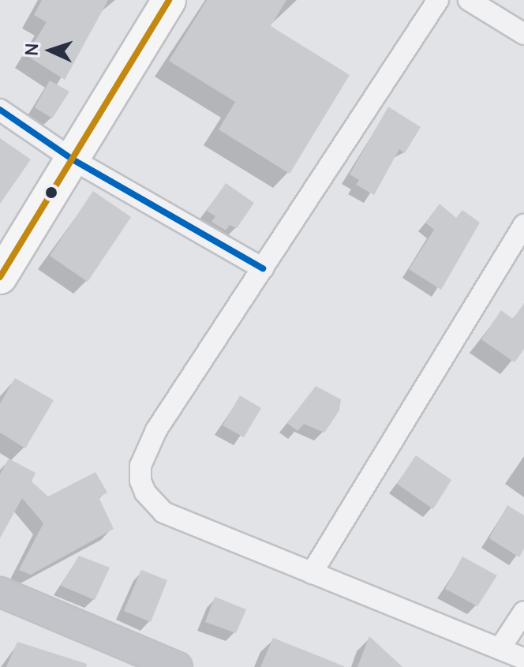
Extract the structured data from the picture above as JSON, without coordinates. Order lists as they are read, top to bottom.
{
  "north": "left"
}
